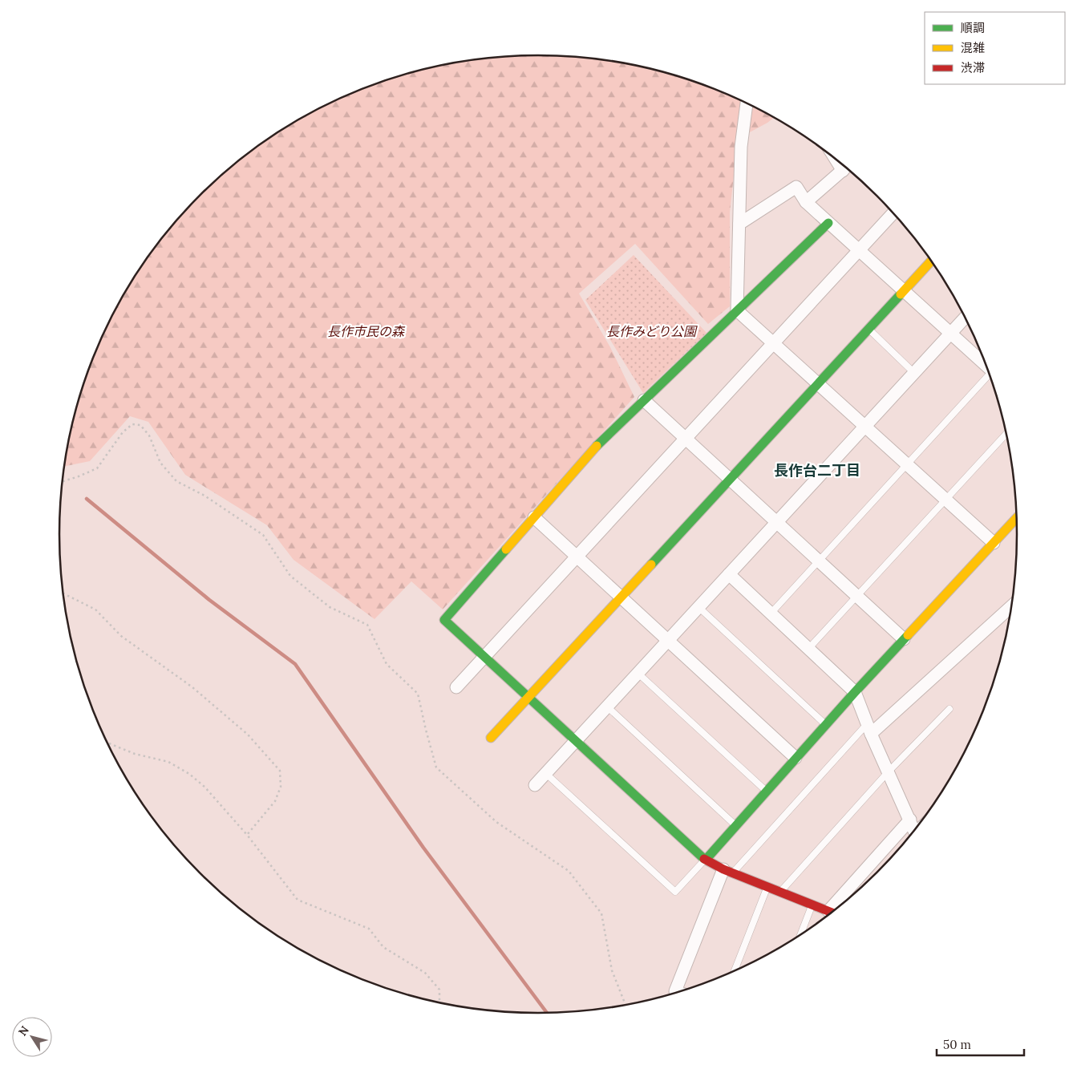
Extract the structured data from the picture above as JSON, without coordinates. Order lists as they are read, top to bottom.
{
  "districts": ["長作台二丁目"],
  "parks": ["長作市民の森", "長作みどり公園"],
  "legend": ["順調", "混雑", "渋滞"],
  "scale_bar": "50 m",
  "north": "top left"
}
